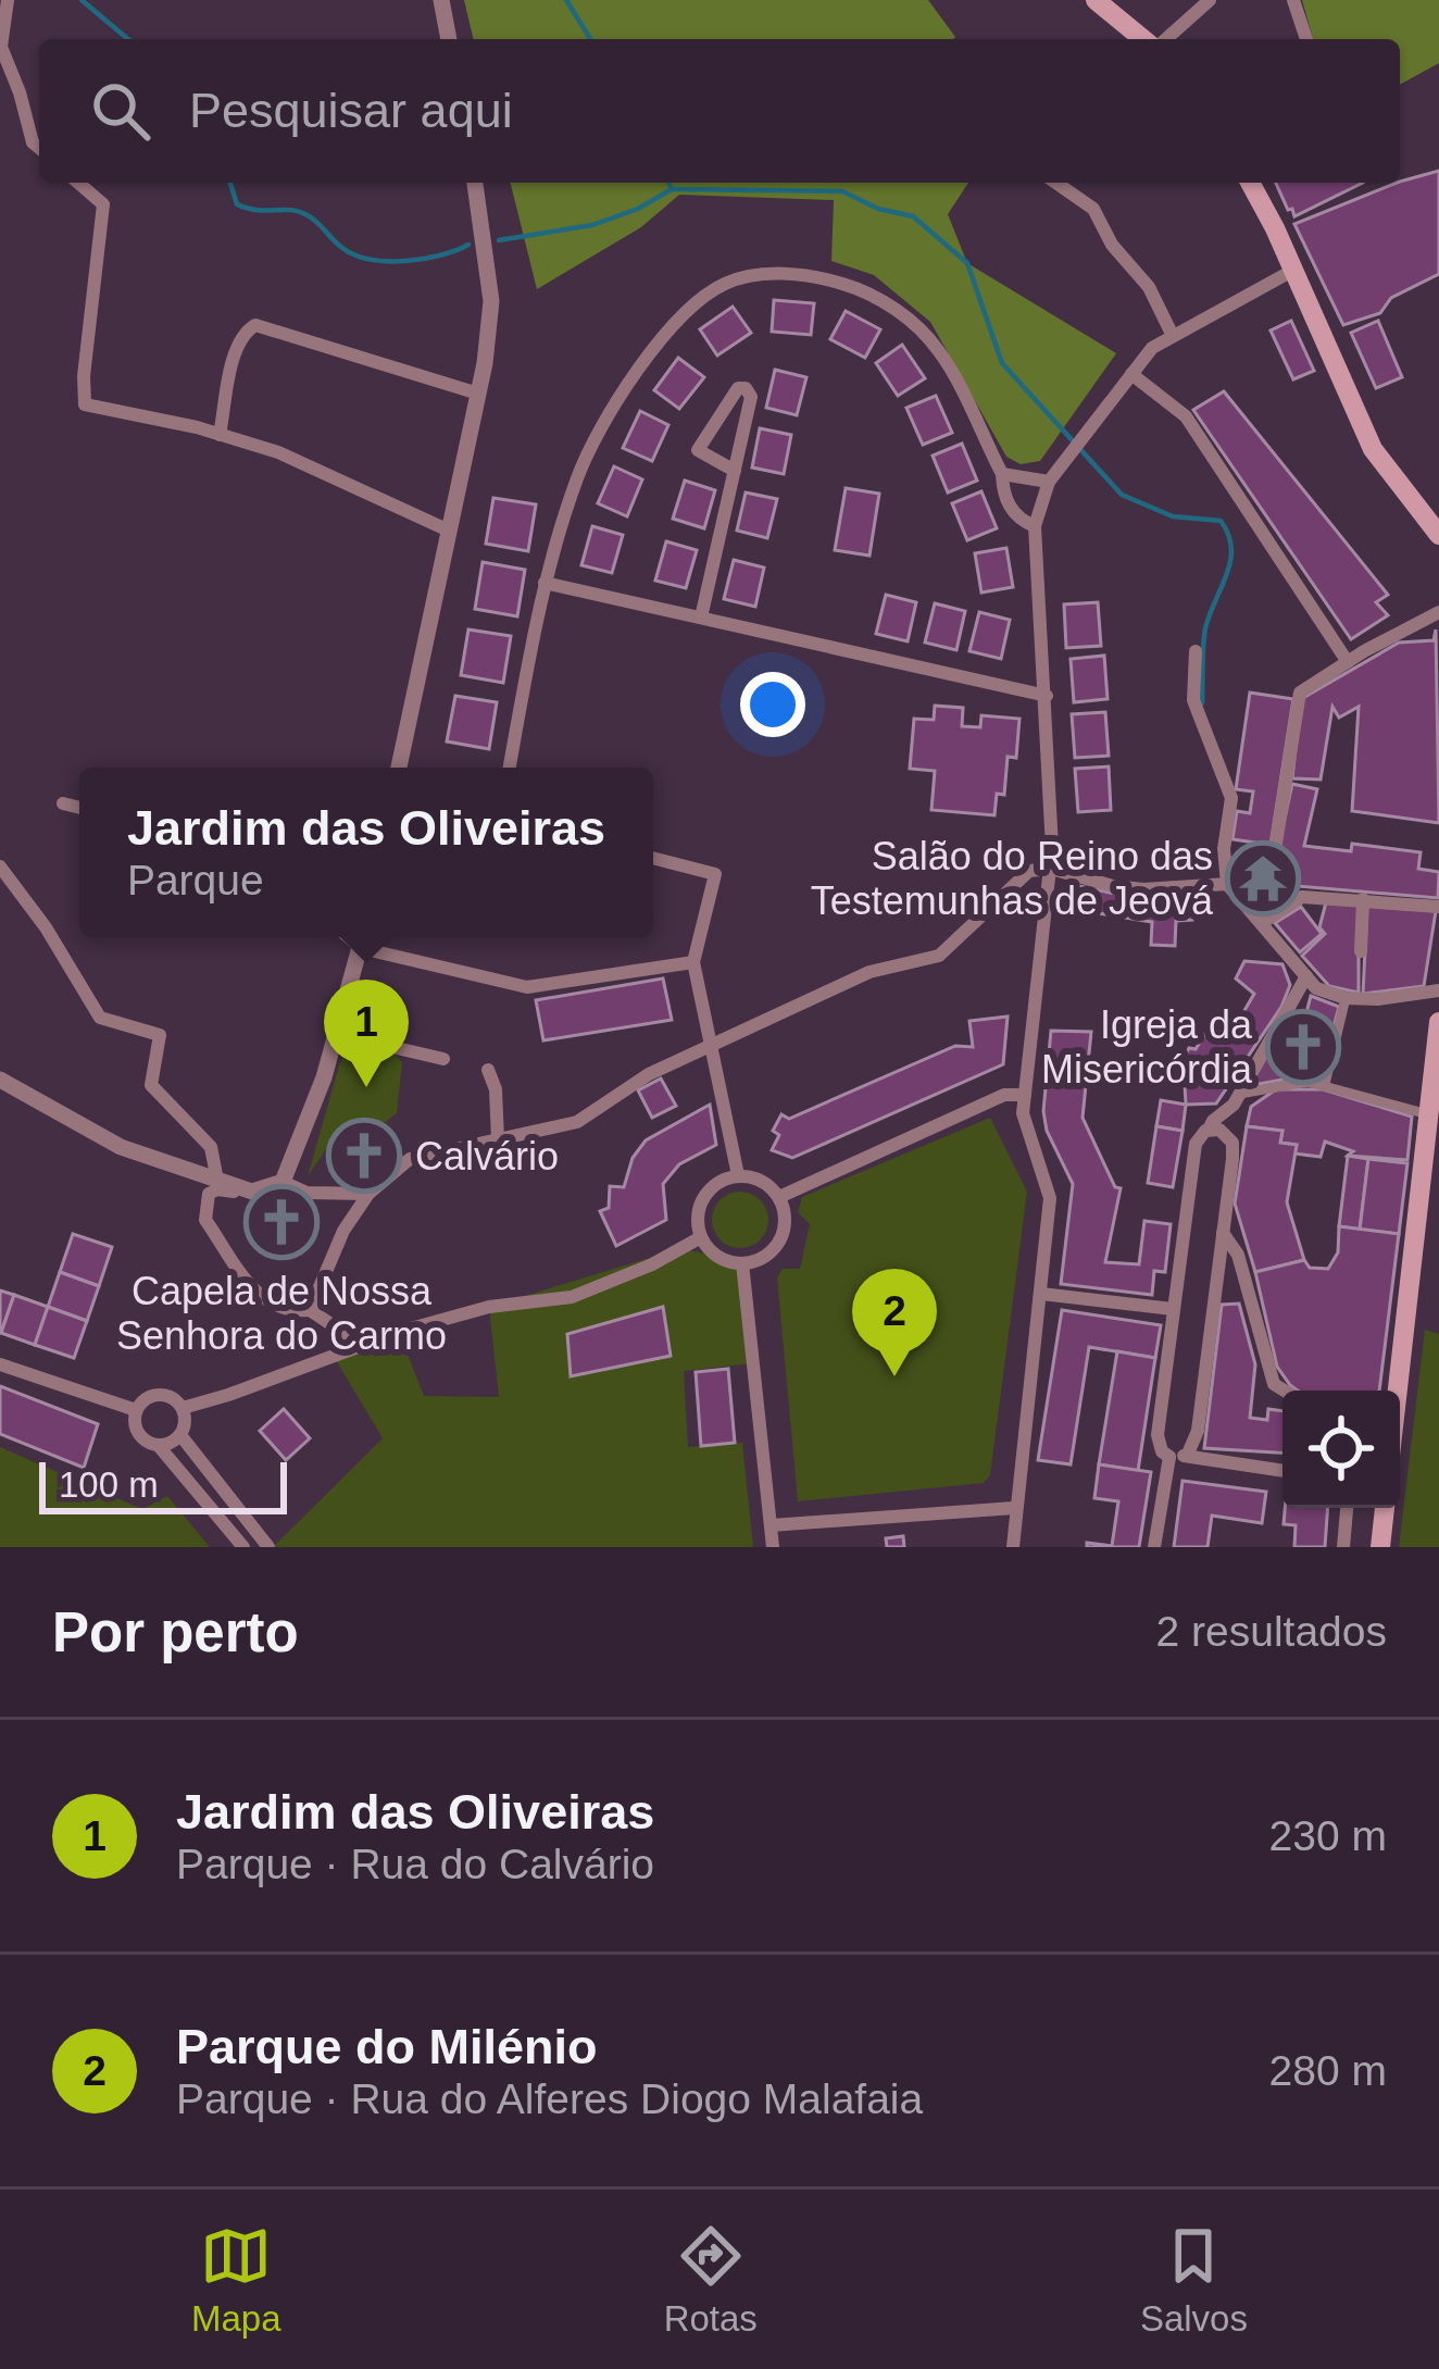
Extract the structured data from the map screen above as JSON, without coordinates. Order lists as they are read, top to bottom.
{
  "places": {
    "temple": ["Salão do Reino das Testemunhas de Jeová"],
    "church": ["Igreja da Misericórdia", "Calvário", "Capela de Nossa Senhora do Carmo"]
  },
  "scale_bar": "100 m",
  "page": {
    "search": "Pesquisar aqui",
    "popup": ["Jardim das Oliveiras", "Parque"],
    "pins": ["1", "2"],
    "scale": "100 m",
    "heading": ["Por perto", "2 resultados"],
    "list": [
      {
        "mark": "1",
        "name": "Jardim das Oliveiras",
        "note": "Parque · Rua do Calvário",
        "value": "230 m"
      },
      {
        "mark": "2",
        "name": "Parque do Milénio",
        "note": "Parque · Rua do Alferes Diogo Malafaia",
        "value": "280 m"
      }
    ],
    "nav": ["Mapa", "Rotas", "Salvos"]
  }
}
